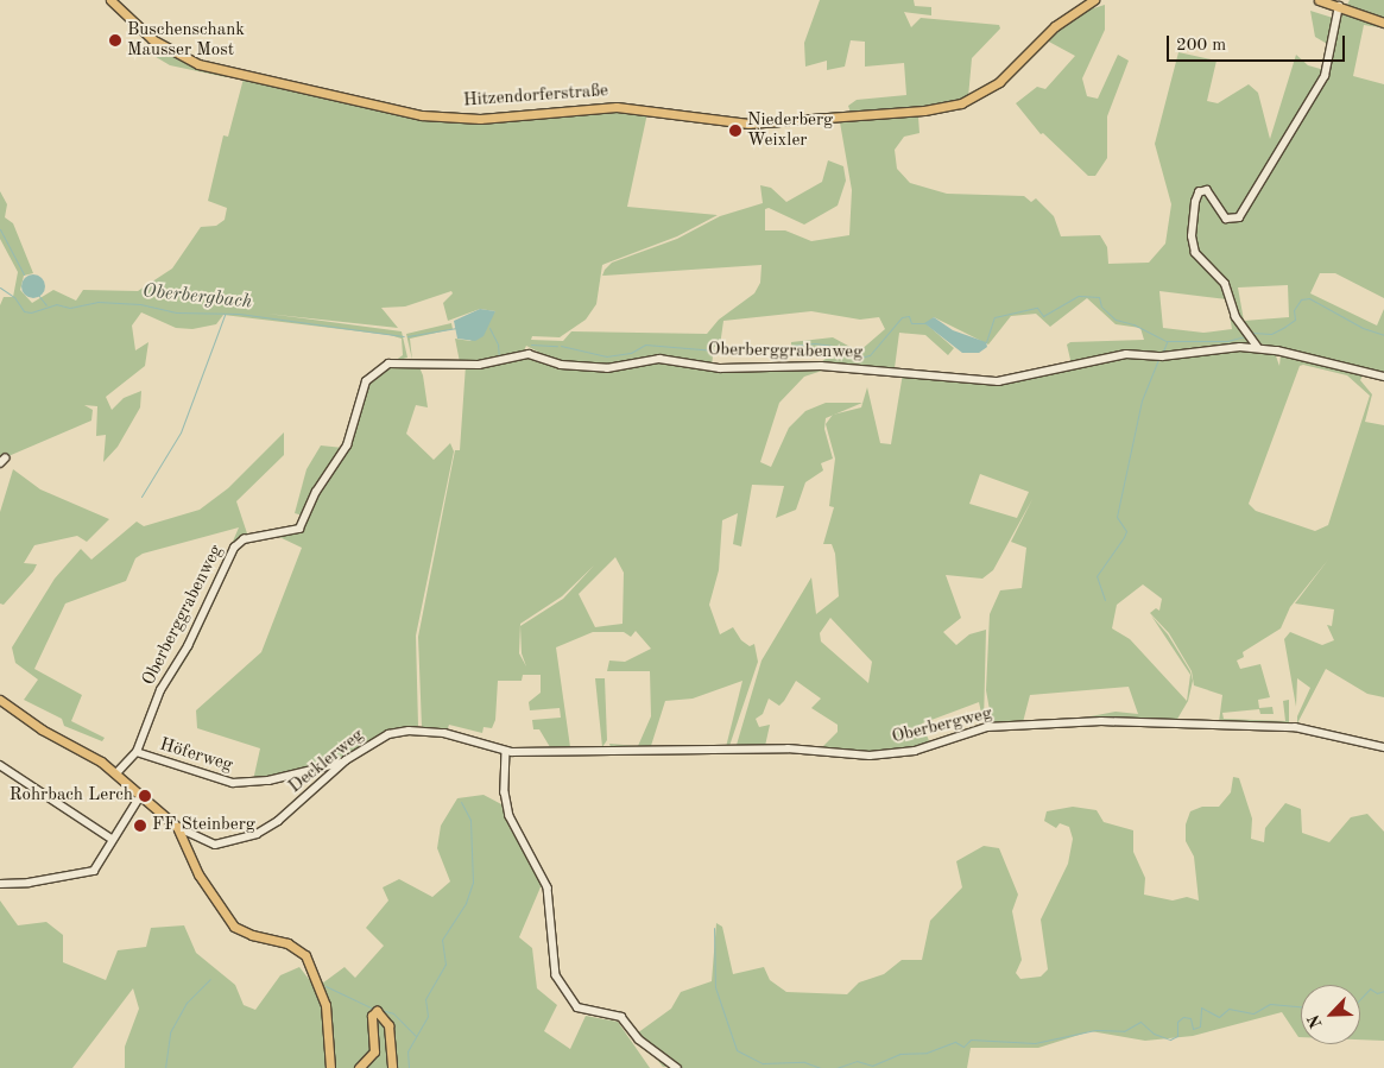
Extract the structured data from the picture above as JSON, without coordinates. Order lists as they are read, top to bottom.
{
  "streets": {
    "main road": ["Hitzendorferstraße"],
    "street": [
      "Oberberggrabenweg",
      "Oberbergweg",
      "Höferweg",
      "Decklerweg"
    ]
  },
  "crossings": [
    ["Oberberggrabenweg", "Höferweg"],
    ["Oberbergweg", "Decklerweg"],
    ["Höferweg", "Decklerweg"]
  ],
  "water": ["Oberbergbach"],
  "places": [
    "Buschenschank Mausser Most",
    "Niederberg Weixler",
    "Rohrbach Lerch",
    "FF Steinberg"
  ],
  "scale_bar": "200 m",
  "north": "bottom left"
}
